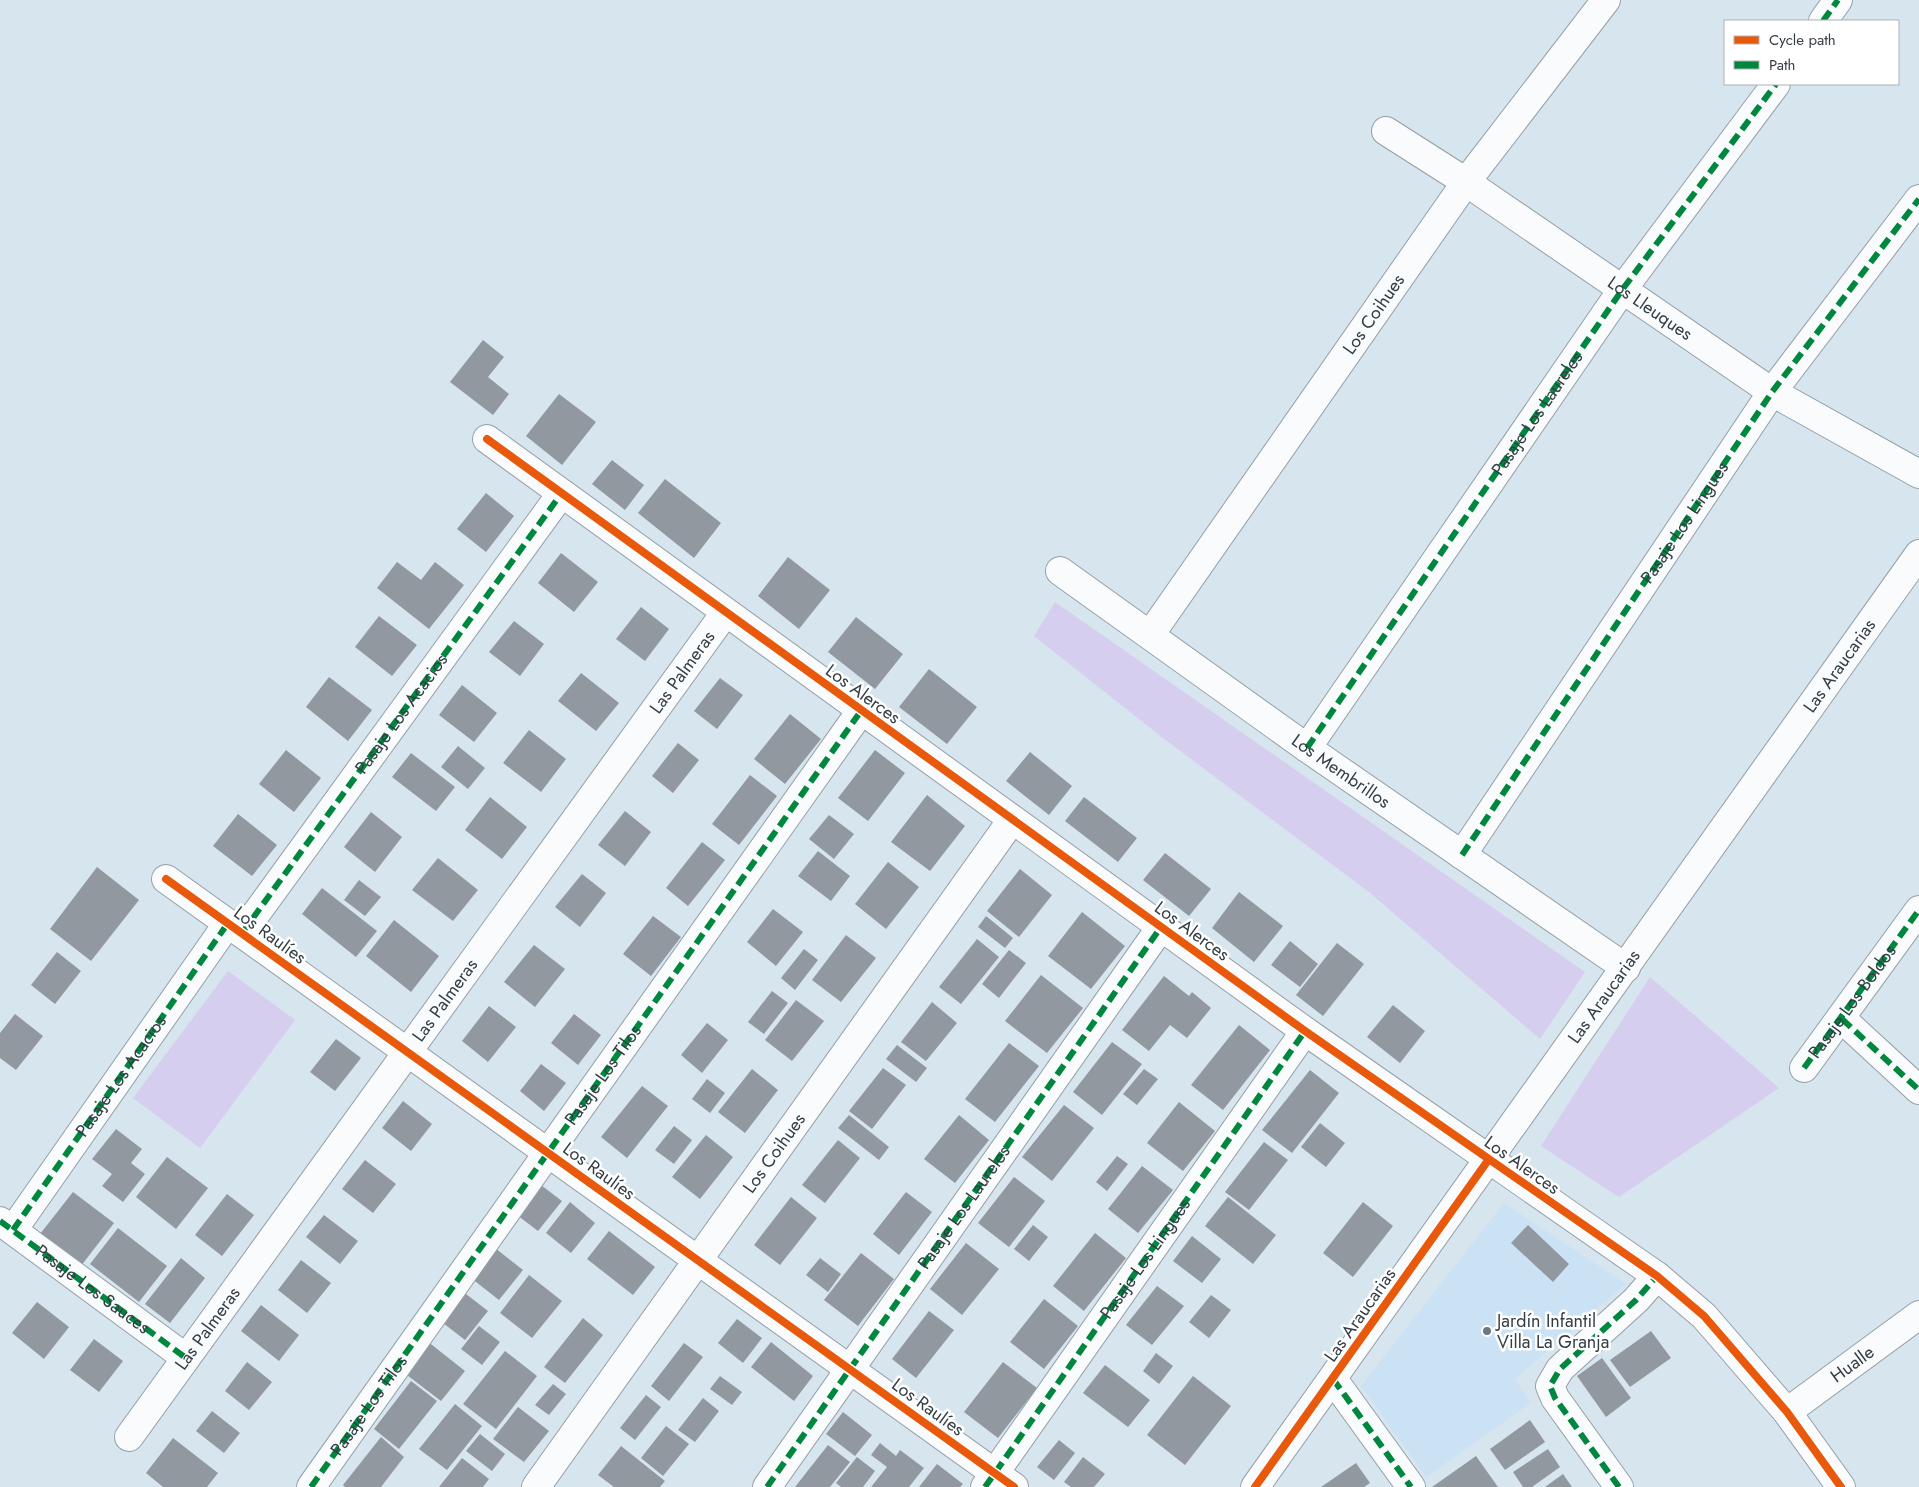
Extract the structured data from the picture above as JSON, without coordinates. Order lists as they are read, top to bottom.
{
  "streets": {
    "street": [
      "Los Lleuques",
      "Los Coihues",
      "Pasaje Los Laureles",
      "Pasaje Los Lingues",
      "Las Araucarias",
      "Las Palmeras",
      "Los Alerces",
      "Pasaje Los Acacios",
      "Los Membrillos",
      "Los Raulíes",
      "Pasaje Los Boldos",
      "Pasaje Los Tilos",
      "Pasaje Los Sauces",
      "Hualle"
    ]
  },
  "crossings": [
    ["Los Lleuques", "Los Coihues"],
    ["Los Lleuques", "Pasaje Los Laureles"],
    ["Los Lleuques", "Pasaje Los Lingues"],
    ["Los Coihues", "Los Alerces"],
    ["Los Coihues", "Los Membrillos"],
    ["Los Coihues", "Los Raulíes"],
    ["Pasaje Los Laureles", "Los Alerces"],
    ["Pasaje Los Laureles", "Los Membrillos"],
    ["Pasaje Los Laureles", "Los Raulíes"],
    ["Pasaje Los Lingues", "Los Alerces"],
    ["Pasaje Los Lingues", "Los Membrillos"],
    ["Pasaje Los Lingues", "Los Raulíes"],
    ["Las Araucarias", "Los Alerces"],
    ["Las Araucarias", "Los Membrillos"],
    ["Las Palmeras", "Los Alerces"],
    ["Las Palmeras", "Los Raulíes"],
    ["Las Palmeras", "Pasaje Los Sauces"],
    ["Los Alerces", "Pasaje Los Acacios"],
    ["Los Alerces", "Pasaje Los Tilos"],
    ["Los Alerces", "Hualle"],
    ["Pasaje Los Acacios", "Los Raulíes"],
    ["Pasaje Los Acacios", "Pasaje Los Sauces"],
    ["Los Raulíes", "Pasaje Los Tilos"]
  ],
  "places": ["Jardín Infantil Villa La Granja"],
  "legend": ["Cycle path", "Path"]
}
